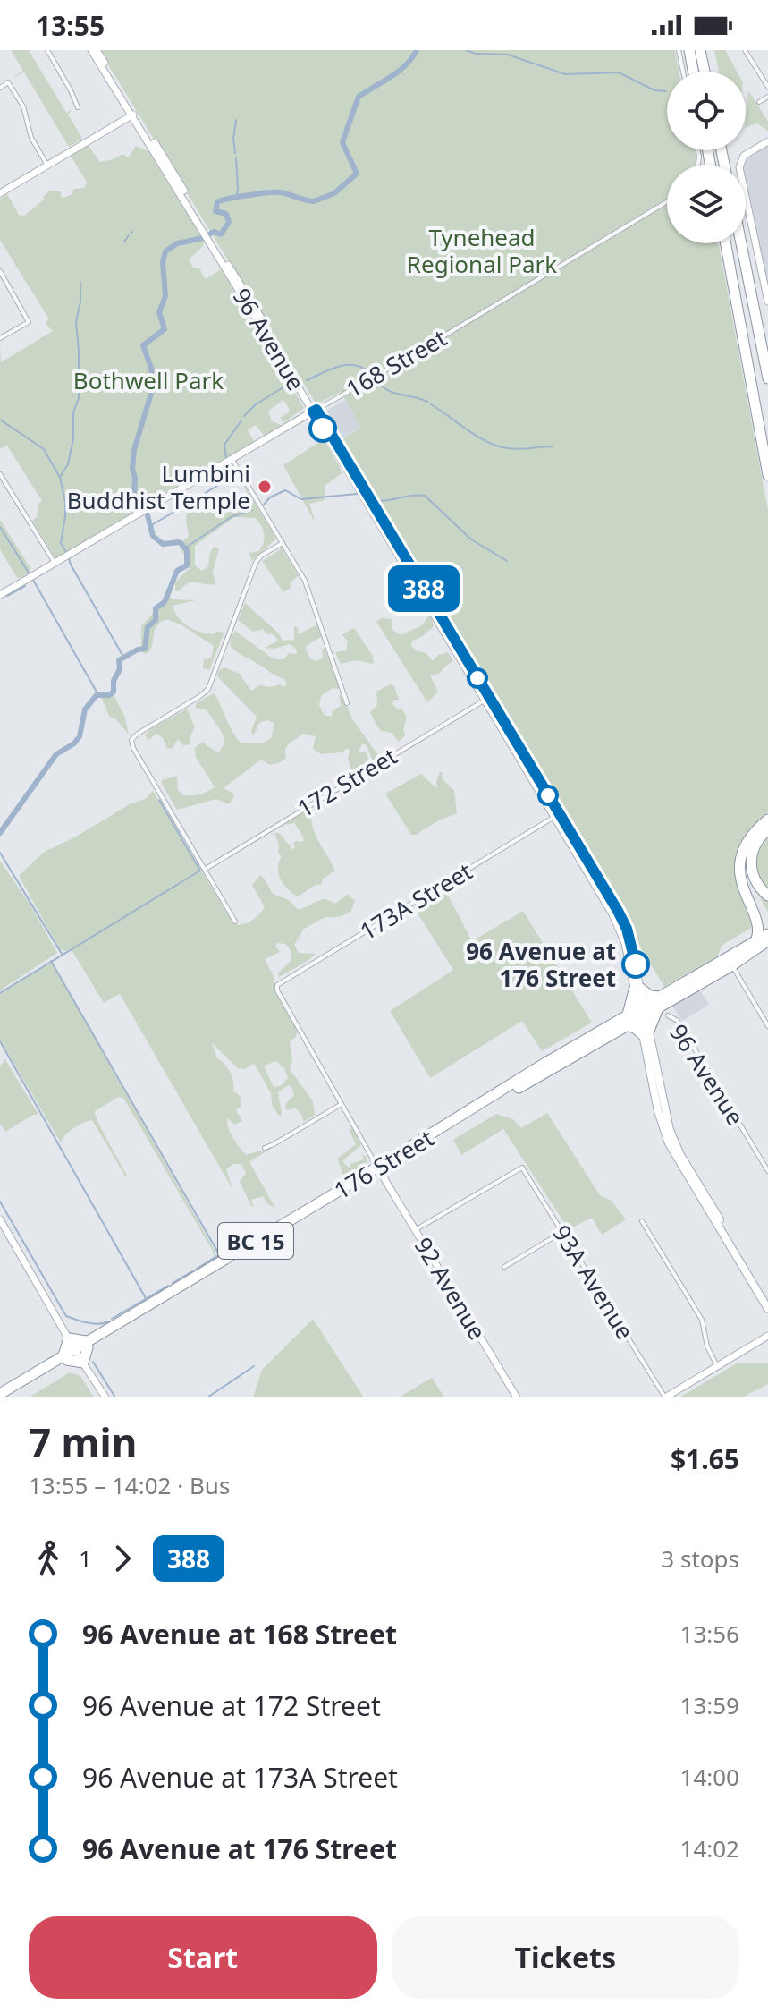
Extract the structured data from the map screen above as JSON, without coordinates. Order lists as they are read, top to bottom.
{
  "streets": {
    "highway": ["176 Street", "BC 15"],
    "main road": ["96 Avenue", "168 Street", "92 Avenue"],
    "street": ["172 Street", "173A Street", "93A Avenue"]
  },
  "crossings": [
    ["96 Avenue", "168 Street"],
    ["96 Avenue", "172 Street"],
    ["96 Avenue", "173A Street"],
    ["96 Avenue", "176 Street"],
    ["173A Street", "92 Avenue"],
    ["176 Street", "92 Avenue"],
    ["93A Avenue", "92 Avenue"]
  ],
  "parks": ["Tynehead Regional Park", "Bothwell Park"],
  "places": ["Lumbini Buddhist Temple", "96 Avenue at 176 Street"],
  "lines": ["bus line 388"],
  "page": {
    "status": "13:55",
    "on_map": "388",
    "heading": ["7 min", "13:55 – 14:02 · Bus", "$1.65"],
    "legs": ["1", "388", "3 stops"],
    "list": [
      {
        "name": "96 Avenue at 168 Street",
        "value": "13:56"
      },
      {
        "name": "96 Avenue at 172 Street",
        "value": "13:59"
      },
      {
        "name": "96 Avenue at 173A Street",
        "value": "14:00"
      },
      {
        "name": "96 Avenue at 176 Street",
        "value": "14:02"
      }
    ],
    "buttons": ["Start", "Tickets"]
  }
}
